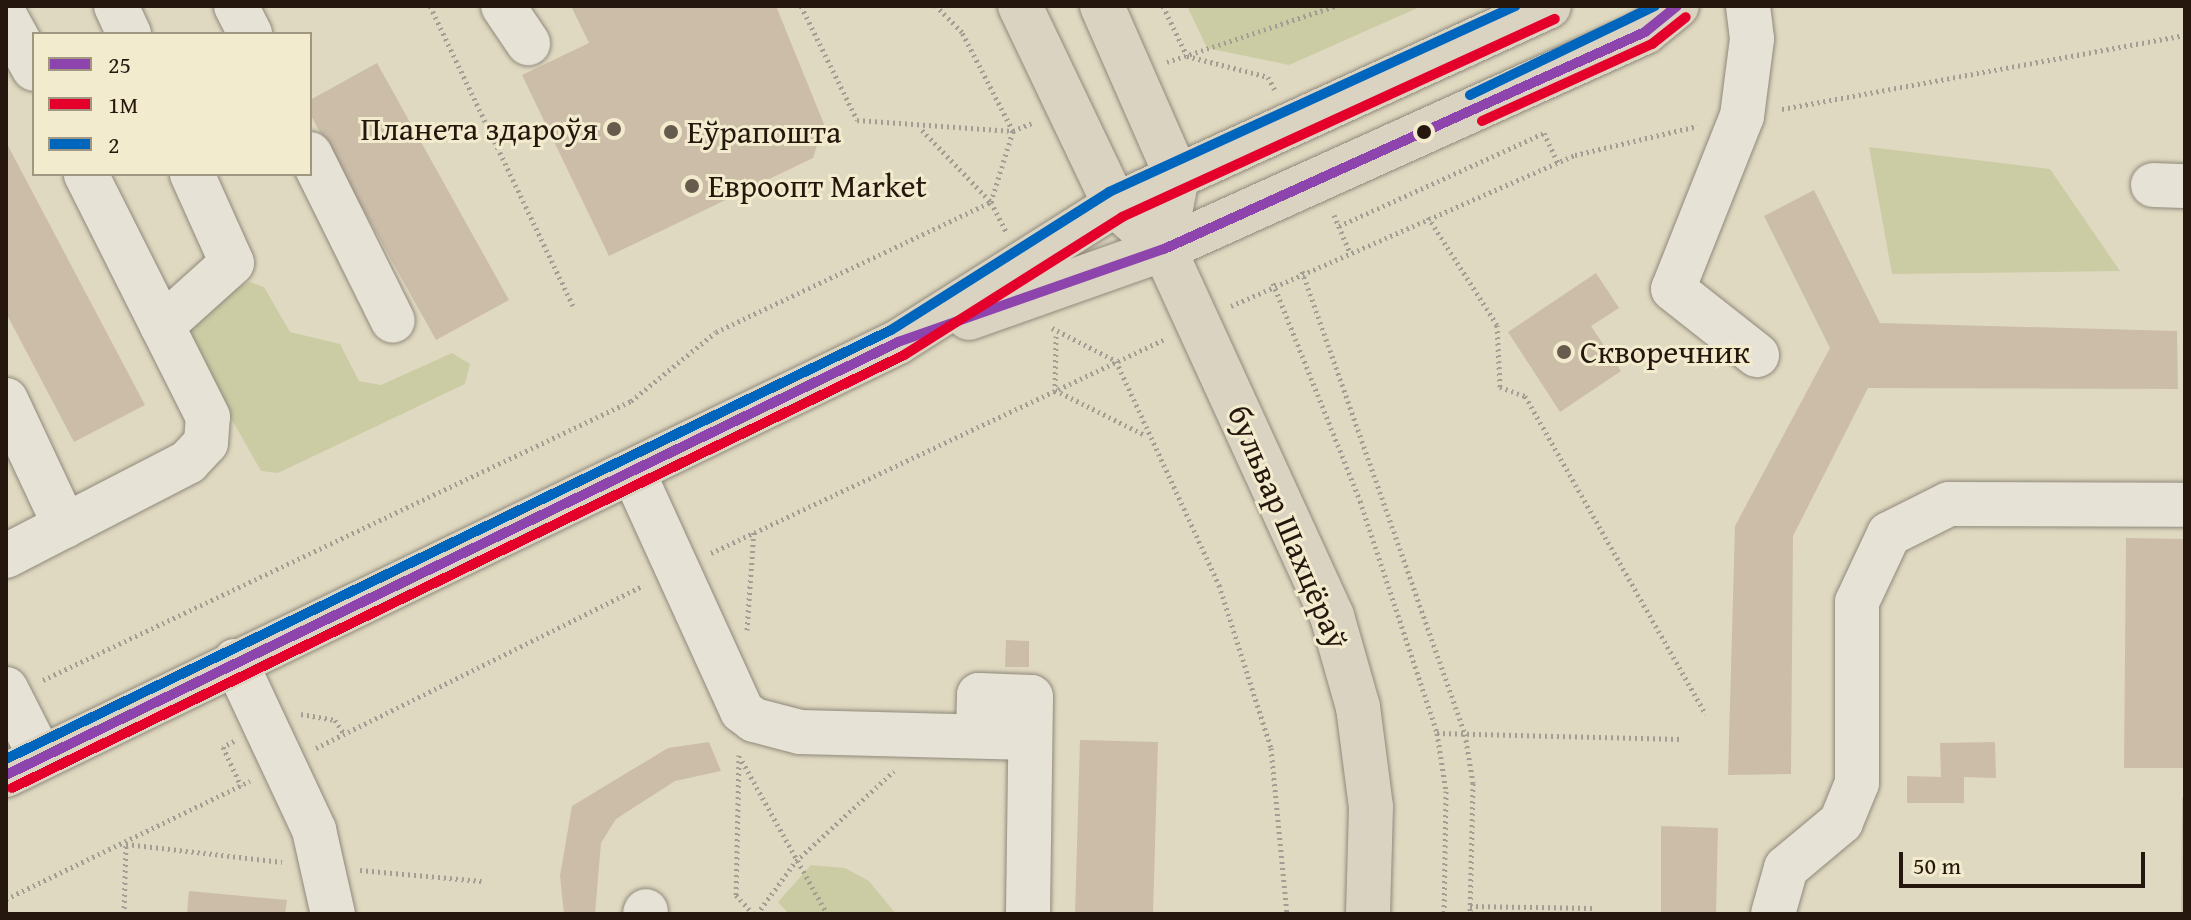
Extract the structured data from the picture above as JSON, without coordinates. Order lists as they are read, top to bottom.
{
  "streets": {
    "main road": ["бульвар Шахцёраў"]
  },
  "places": [
    "Планета здароўя",
    "Еўрапошта",
    "Евроопт Market",
    "Скворечник"
  ],
  "lines": ["transit line 25", "transit line 2", "transit line 1М"],
  "legend": ["25", "1М", "2"],
  "scale_bar": "50 m"
}
